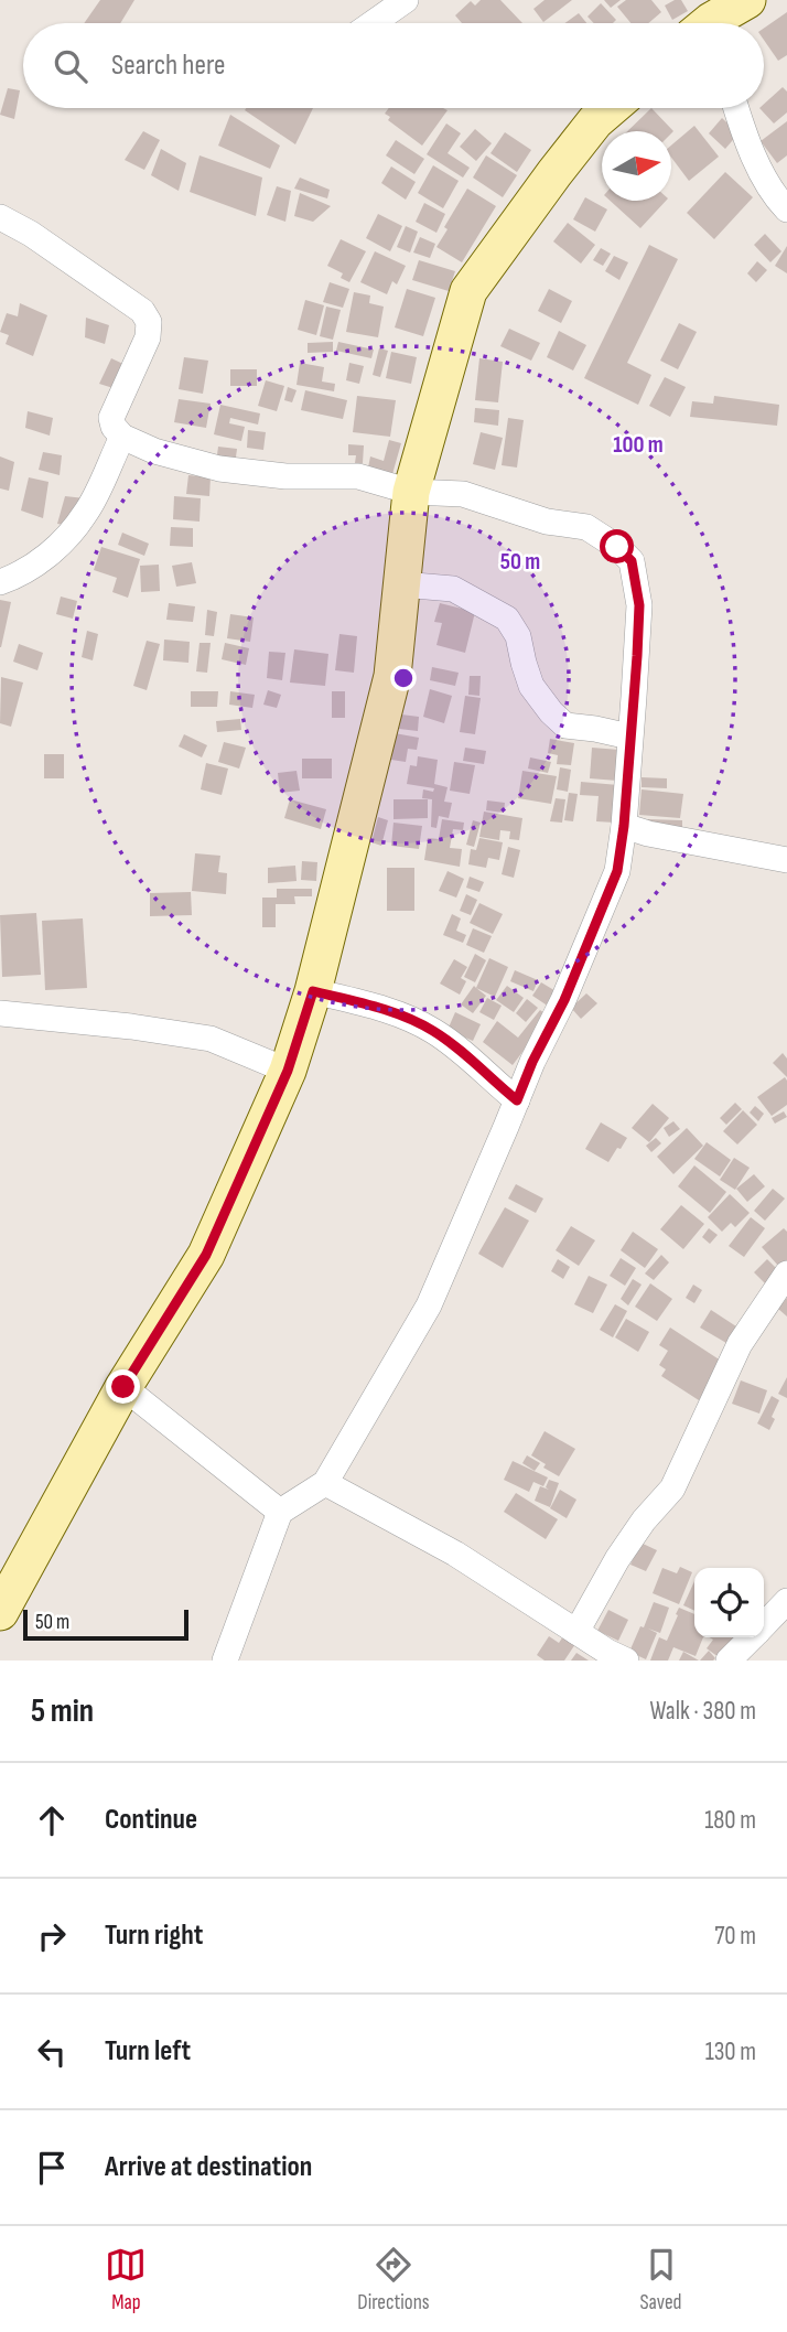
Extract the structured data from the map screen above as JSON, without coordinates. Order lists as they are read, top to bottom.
{
  "scale_bar": "50 m",
  "north": "right",
  "page": {
    "search": "Search here",
    "scale": "50 m",
    "heading": ["5 min", "Walk · 380 m"],
    "list": [
      ["Continue", "180 m"],
      ["Turn right", "70 m"],
      ["Turn left", "130 m"],
      "Arrive at destination"
    ],
    "nav": ["Map", "Directions", "Saved"]
  },
  "rings": ["100 m", "50 m"]
}
